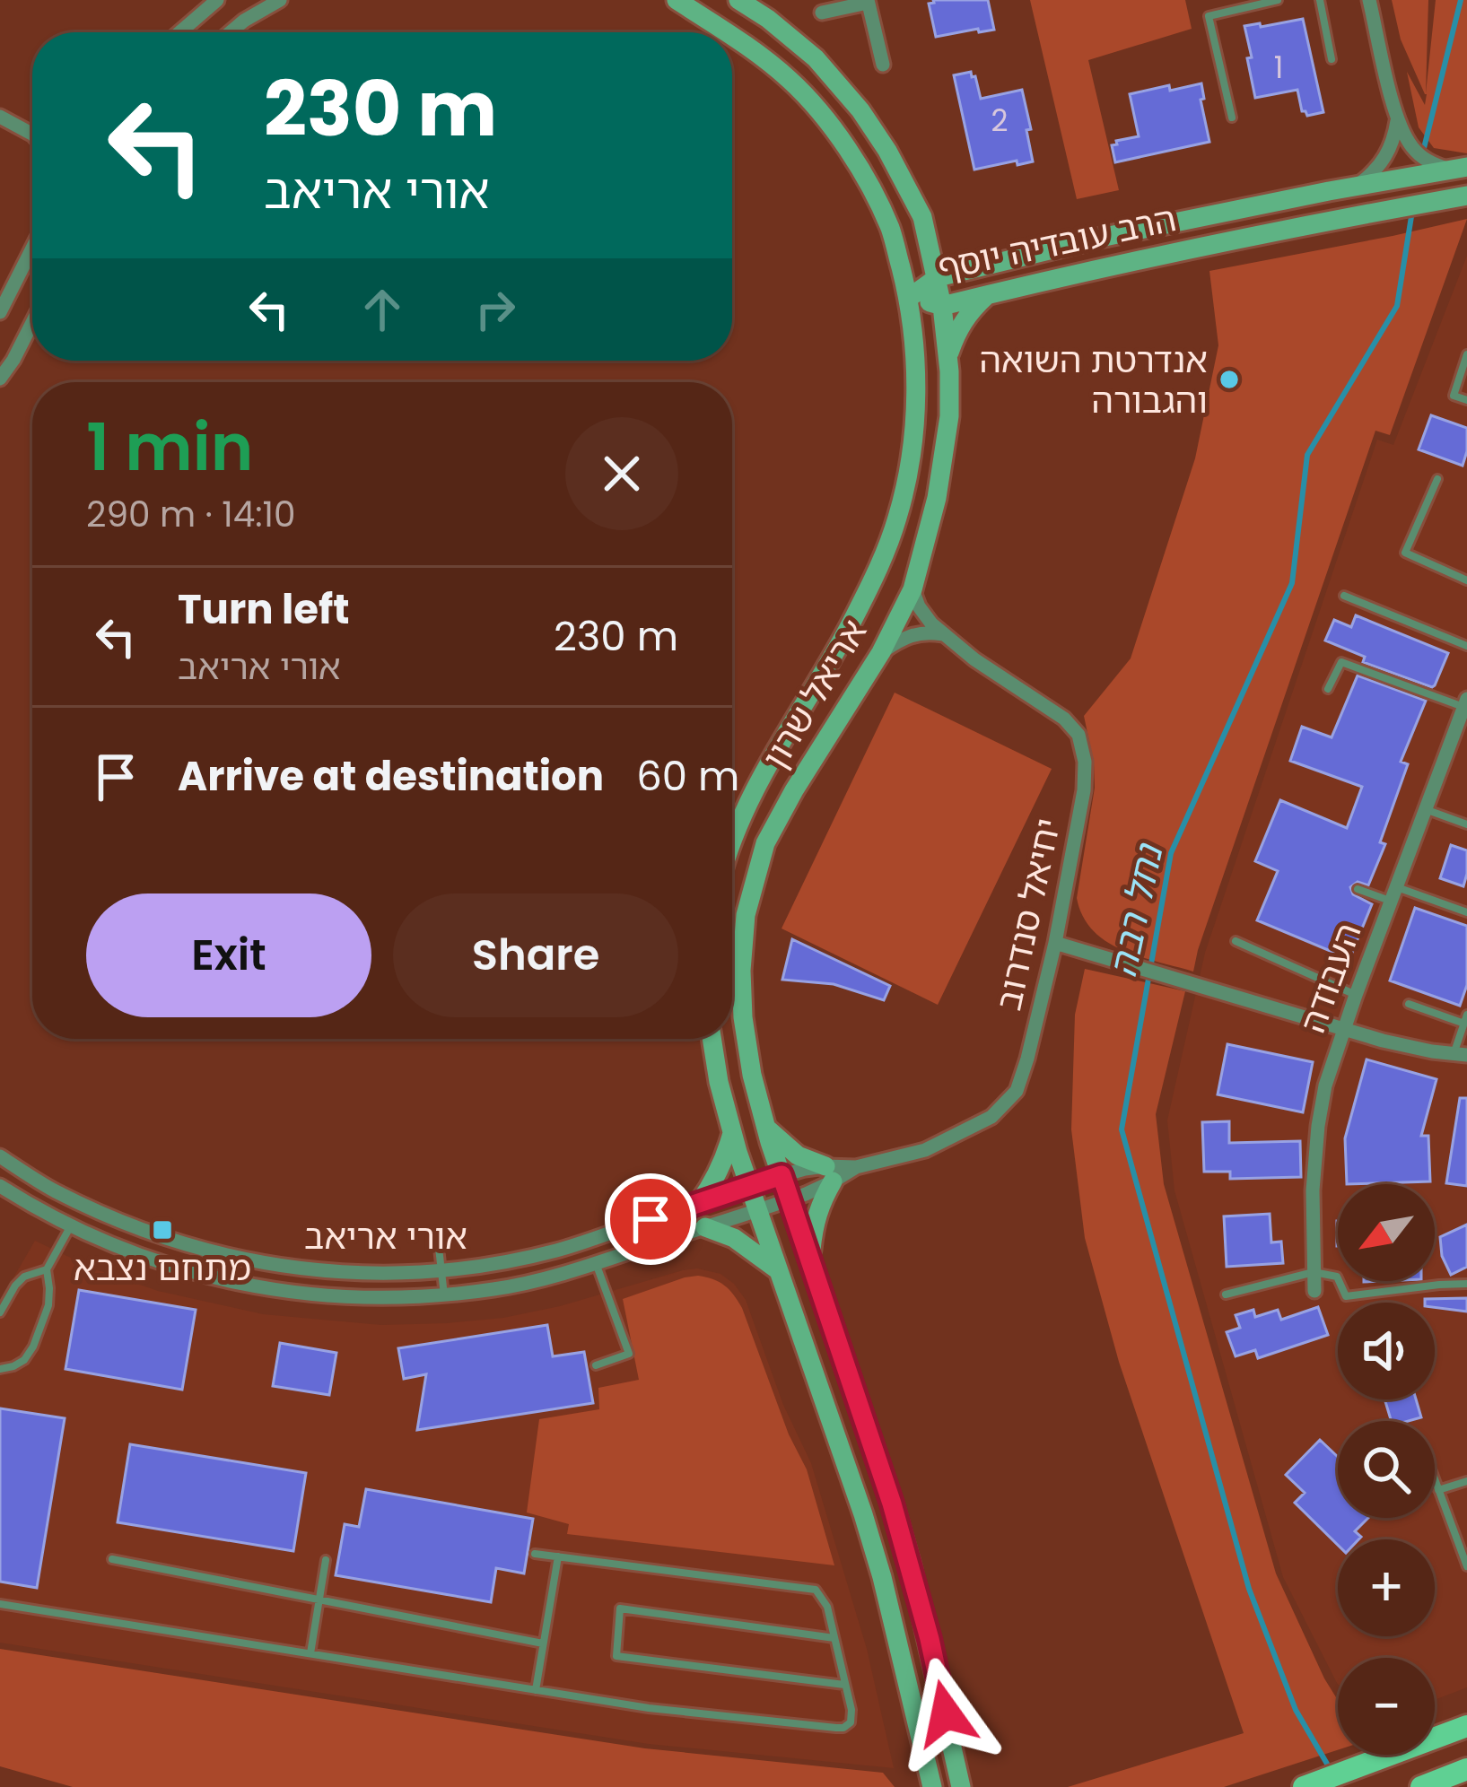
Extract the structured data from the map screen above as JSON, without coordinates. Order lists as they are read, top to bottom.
{
  "streets": {
    "main road": ["הרב עובדיה יוסף", "אריאל שרון"],
    "street": ["יחיאל סנדרוב", "העבודה", "אורי אריאב"]
  },
  "crossings": [
    ["הרב עובדיה יוסף", "אריאל שרון"],
    ["אריאל שרון", "יחיאל סנדרוב"],
    ["אריאל שרון", "אורי אריאב"],
    ["יחיאל סנדרוב", "אורי אריאב"]
  ],
  "water": ["נחל רבה"],
  "places": {
    "other": ["אנדרטת השואה והגבורה"],
    "transit": ["מתחם נצבא"]
  },
  "house_numbers": ["1", "2"],
  "north": "bottom left",
  "page": {
    "turn": ["230 m", "אורי אריאב"],
    "heading": ["1 min", "290 m · 14:10"],
    "list": [
      {
        "name": "Turn left",
        "note": "אורי אריאב",
        "value": "230 m"
      },
      {
        "name": "Arrive at destination",
        "value": "60 m"
      }
    ],
    "buttons": ["Exit", "Share"],
    "map_buttons": ["+", "−"]
  }
}
